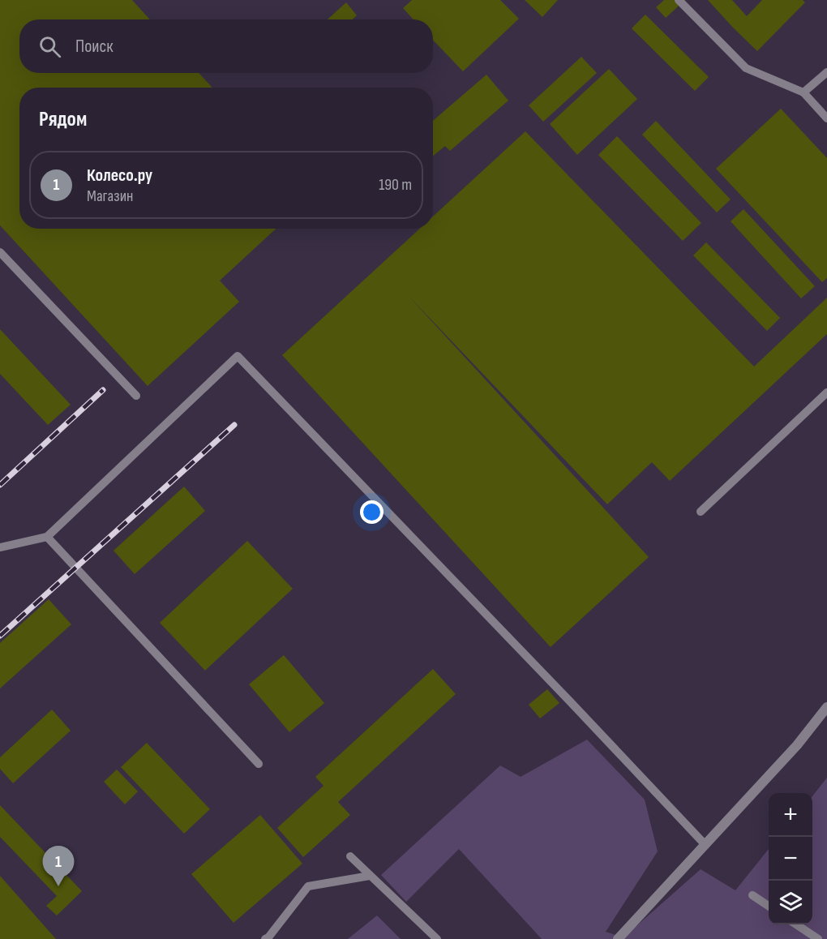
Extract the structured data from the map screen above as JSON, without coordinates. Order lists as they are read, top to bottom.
{
  "page": {
    "search": "Поиск",
    "heading": "Рядом",
    "list": [
      {
        "mark": "1",
        "name": "Колесо.ру",
        "note": "Магазин",
        "value": "190 m"
      }
    ],
    "map_buttons": ["+", "−"],
    "pins": "1"
  }
}
